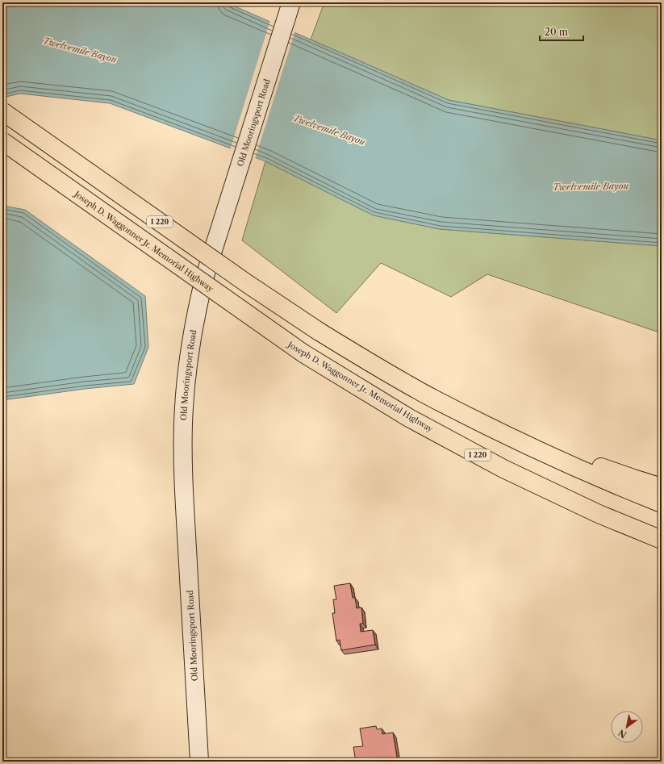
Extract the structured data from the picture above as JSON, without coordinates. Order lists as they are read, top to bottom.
{
  "streets": {
    "highway": ["I 220", "Joseph D. Waggonner Jr. Memorial Highway"],
    "main road": ["Old Mooringsport Road"]
  },
  "water": ["Twelvemile Bayou"],
  "scale_bar": "20 m",
  "north": "bottom left"
}
